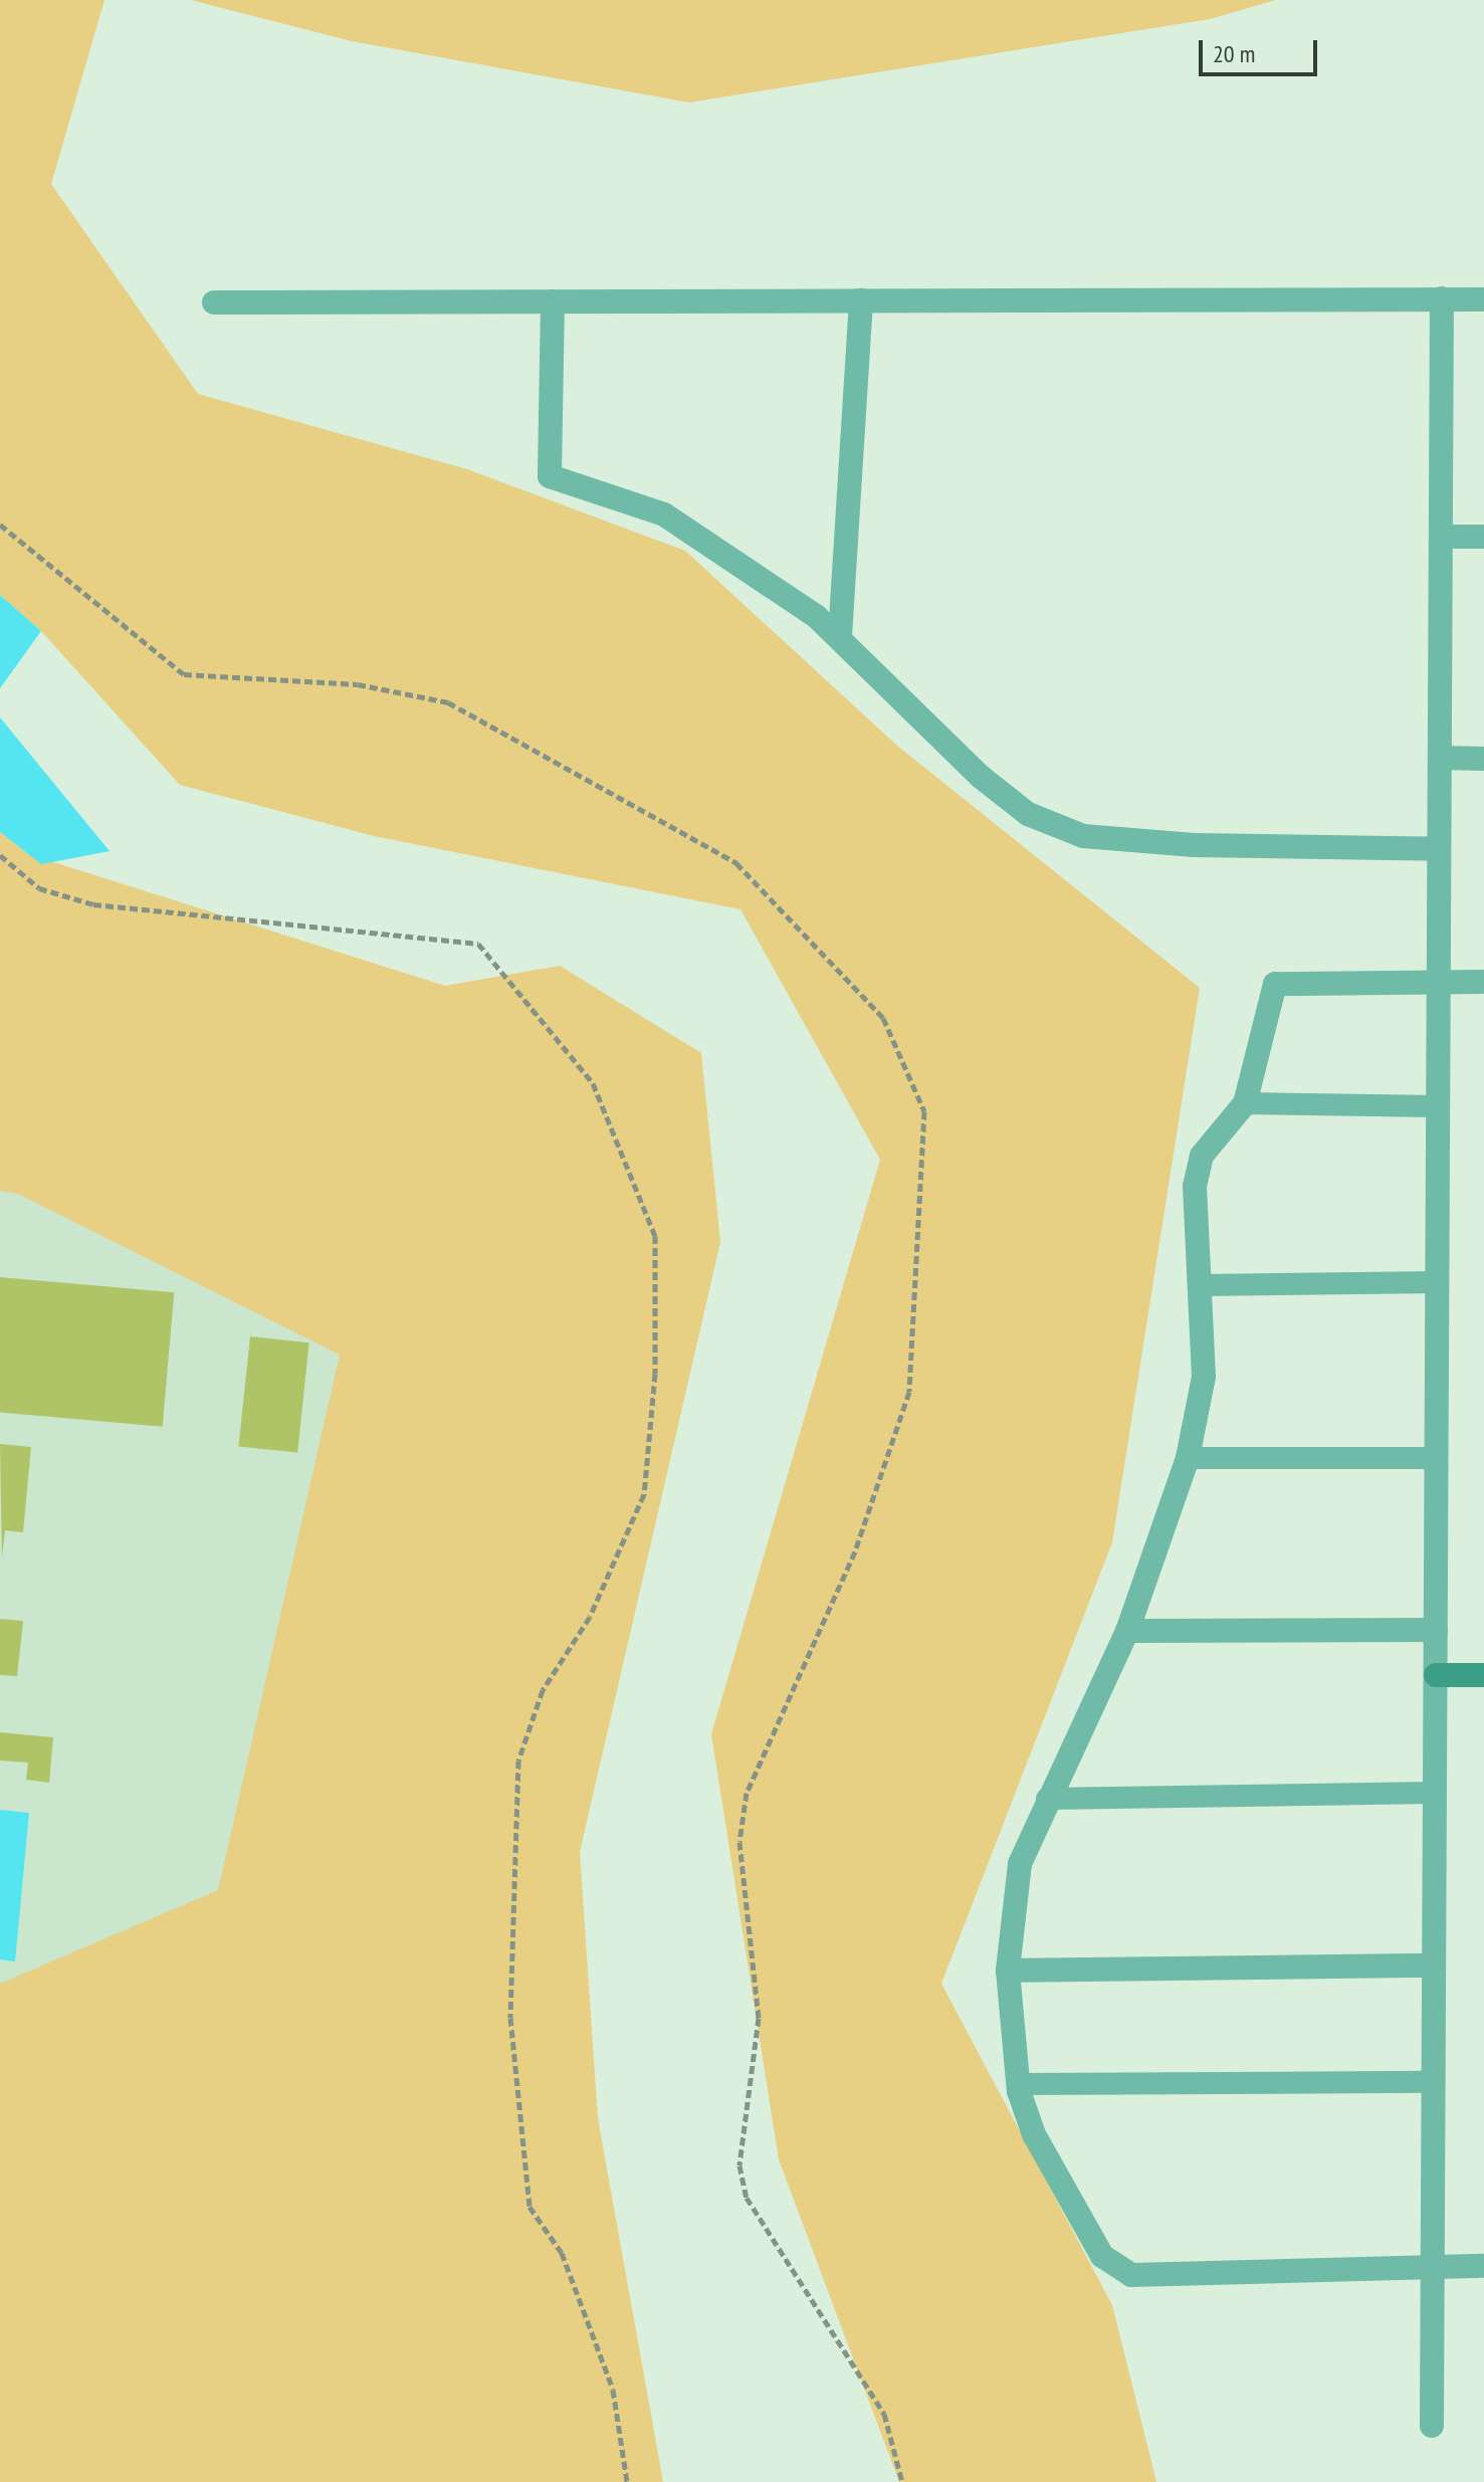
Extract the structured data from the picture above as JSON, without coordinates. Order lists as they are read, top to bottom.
{
  "scale_bar": "20 m"
}
